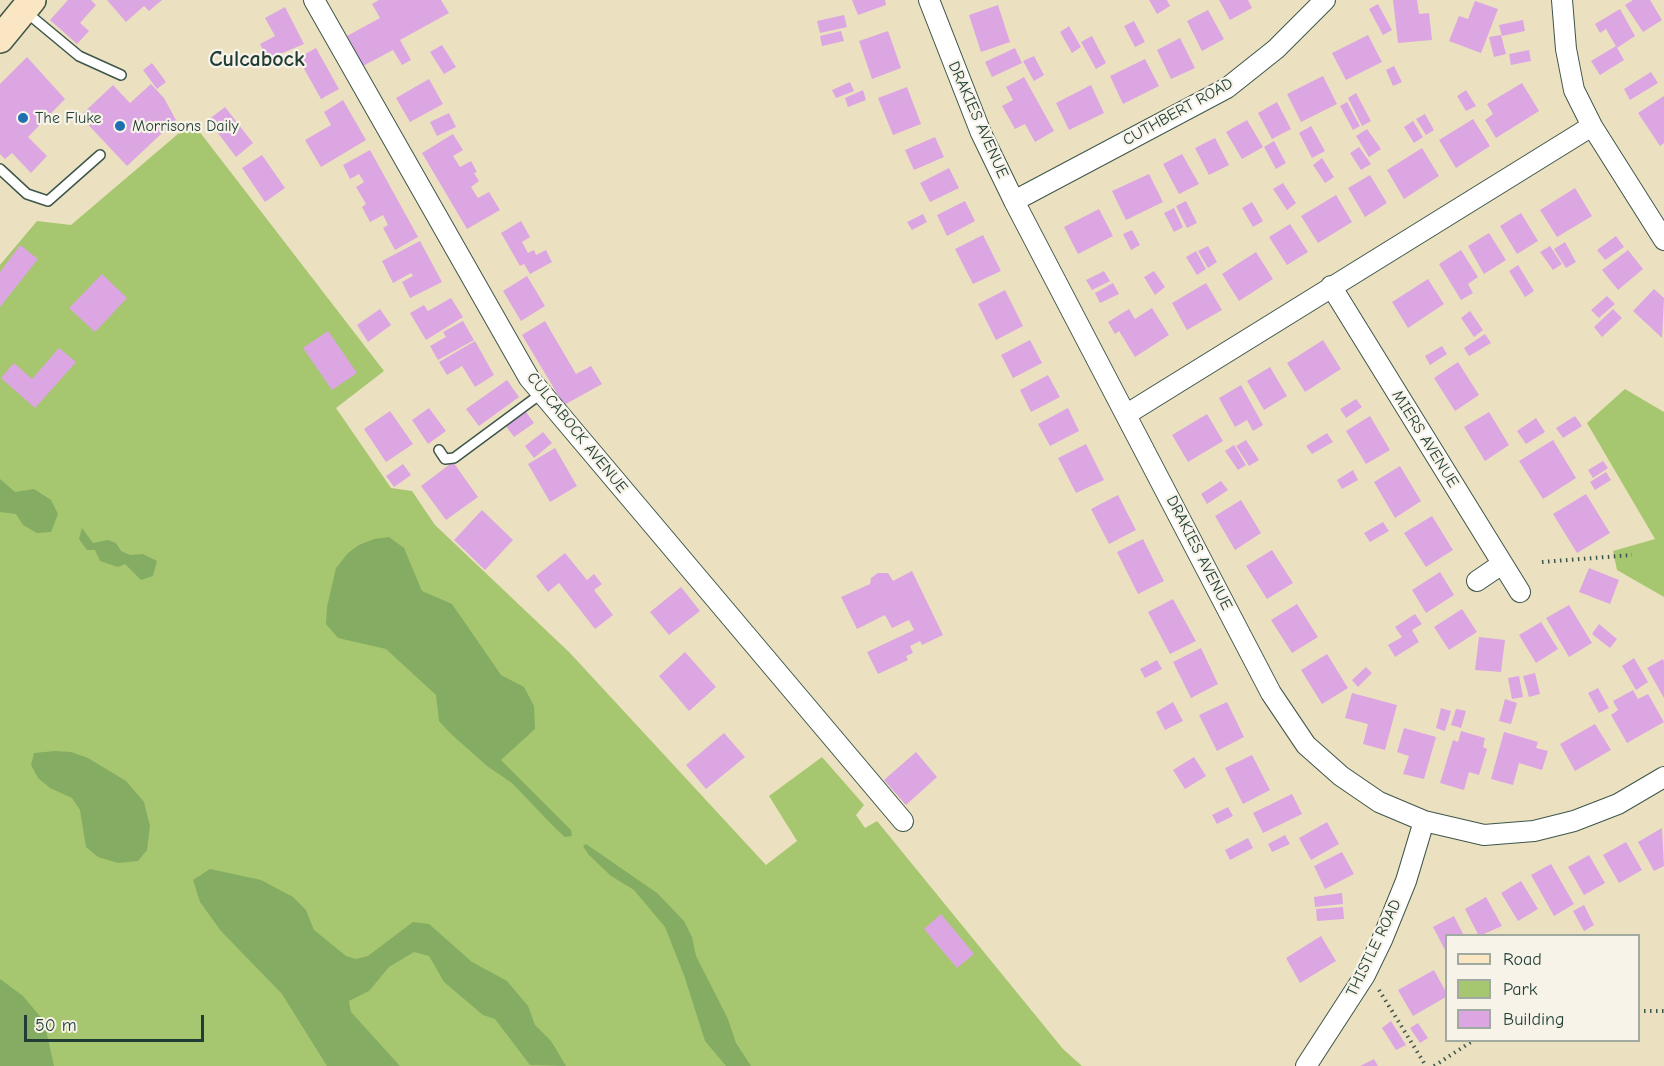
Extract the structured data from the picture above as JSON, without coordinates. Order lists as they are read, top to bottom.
{
  "streets": {
    "street": [
      "CUTHBERT ROAD",
      "DRAKIES AVENUE",
      "CULCABOCK AVENUE",
      "MIERS AVENUE",
      "THISTLE ROAD"
    ]
  },
  "crossings": [
    ["CUTHBERT ROAD", "DRAKIES AVENUE"],
    ["DRAKIES AVENUE", "THISTLE ROAD"]
  ],
  "districts": ["Culcabock"],
  "places": ["The Fluke", "Morrisons Daily"],
  "legend": ["Road", "Park", "Building"],
  "scale_bar": "50 m"
}
